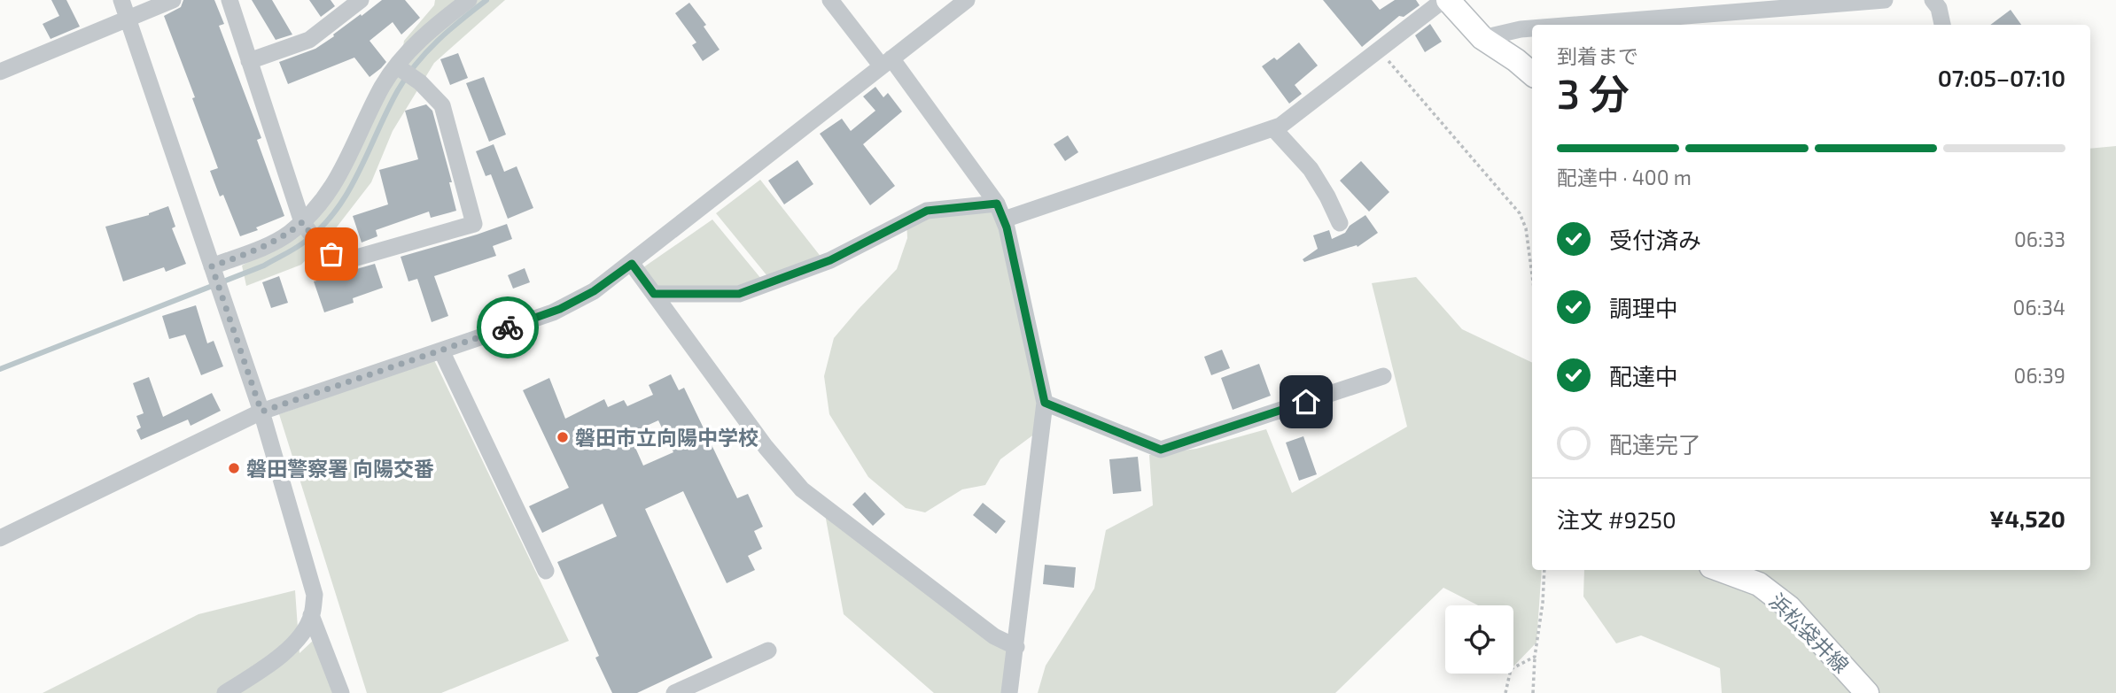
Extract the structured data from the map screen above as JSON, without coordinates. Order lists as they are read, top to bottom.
{
  "streets": {
    "main road": ["浜松袋井線"]
  },
  "places": ["磐田市立向陽中学校", "磐田警察署 向陽交番"],
  "page": {
    "heading": ["3 分", "到着まで", "07:05–07:10"],
    "panel": ["注文 #9250", "¥4,520"],
    "bar": "配達中 · 400 m",
    "list": [
      ["受付済み", "06:33"],
      ["調理中", "06:34"],
      ["配達中", "06:39"],
      "配達完了"
    ]
  }
}
